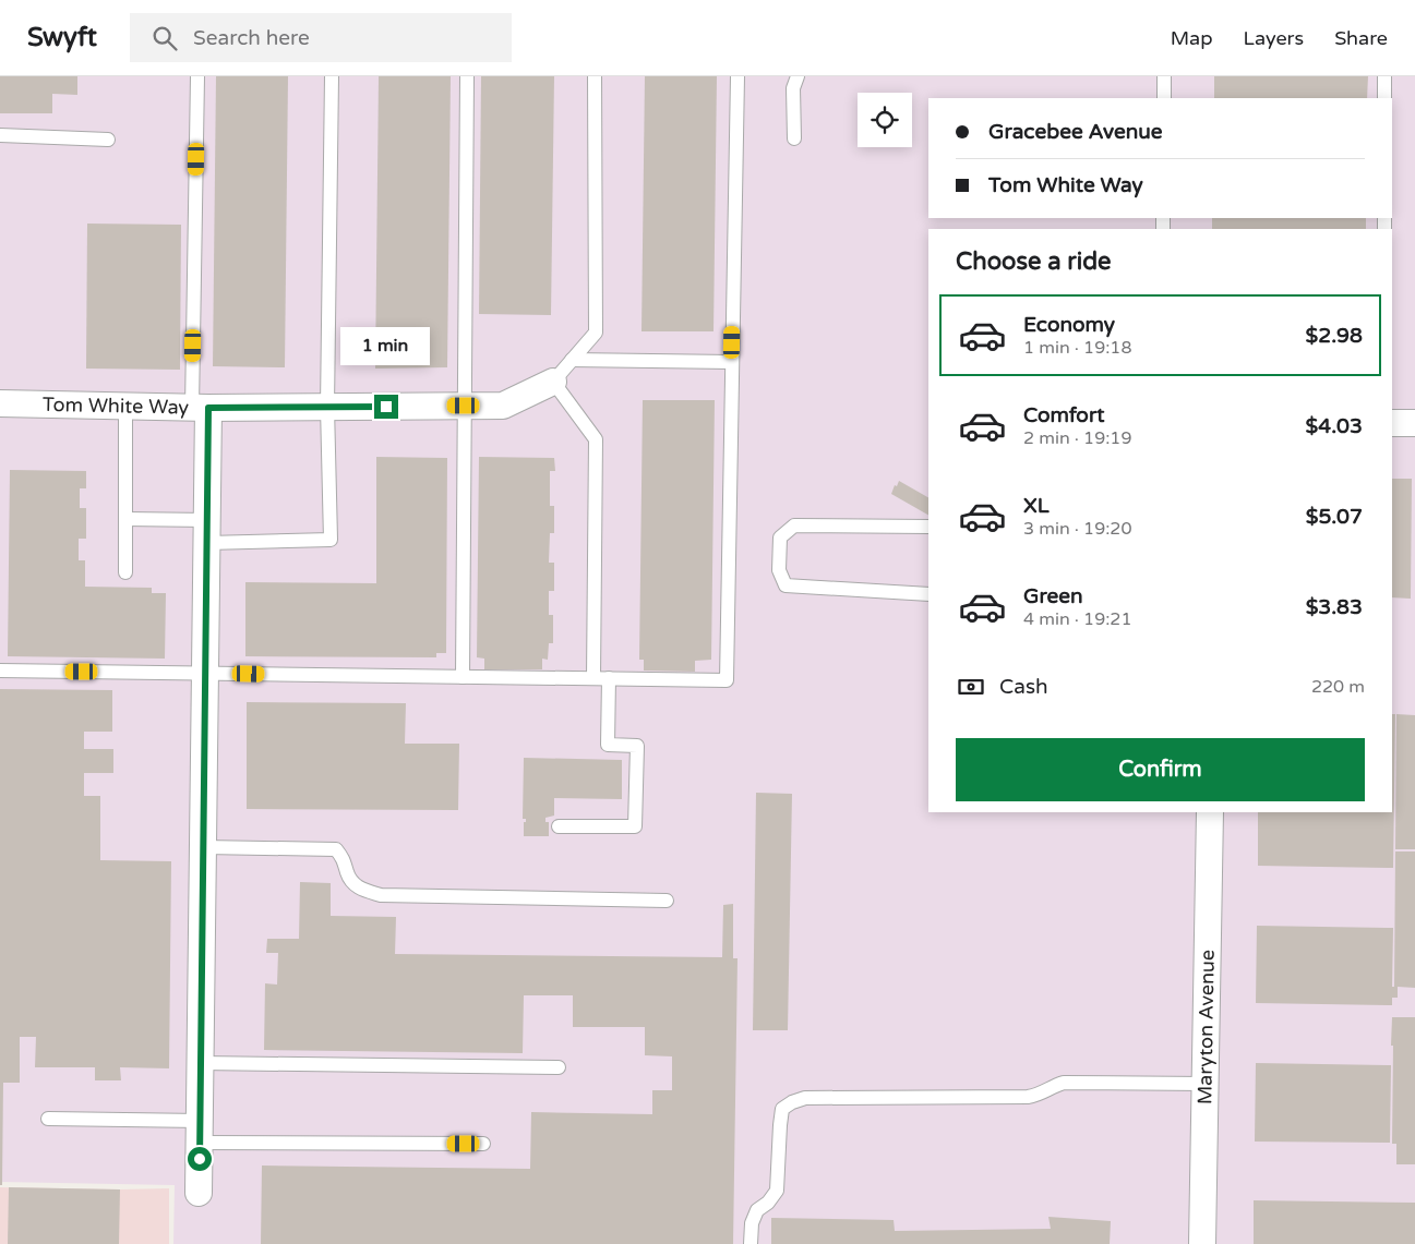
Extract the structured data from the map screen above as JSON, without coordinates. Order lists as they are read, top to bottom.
{
  "streets": {
    "street": ["Tom White Way", "Maryton Avenue"]
  },
  "page": {
    "header": "Swyft",
    "search": "Search here",
    "nav": ["Map", "Layers", "Share"],
    "banner": ["Gracebee Avenue", "Tom White Way"],
    "heading": "Choose a ride",
    "list": [
      {
        "name": "Economy",
        "note": "1 min · 19:18",
        "value": "$2.98"
      },
      {
        "name": "Comfort",
        "note": "2 min · 19:19",
        "value": "$4.03"
      },
      {
        "name": "XL",
        "note": "3 min · 19:20",
        "value": "$5.07"
      },
      {
        "name": "Green",
        "note": "4 min · 19:21",
        "value": "$3.83"
      }
    ],
    "bubble": "1 min",
    "pay": ["Cash", "220 m"],
    "buttons": "Confirm"
  }
}
